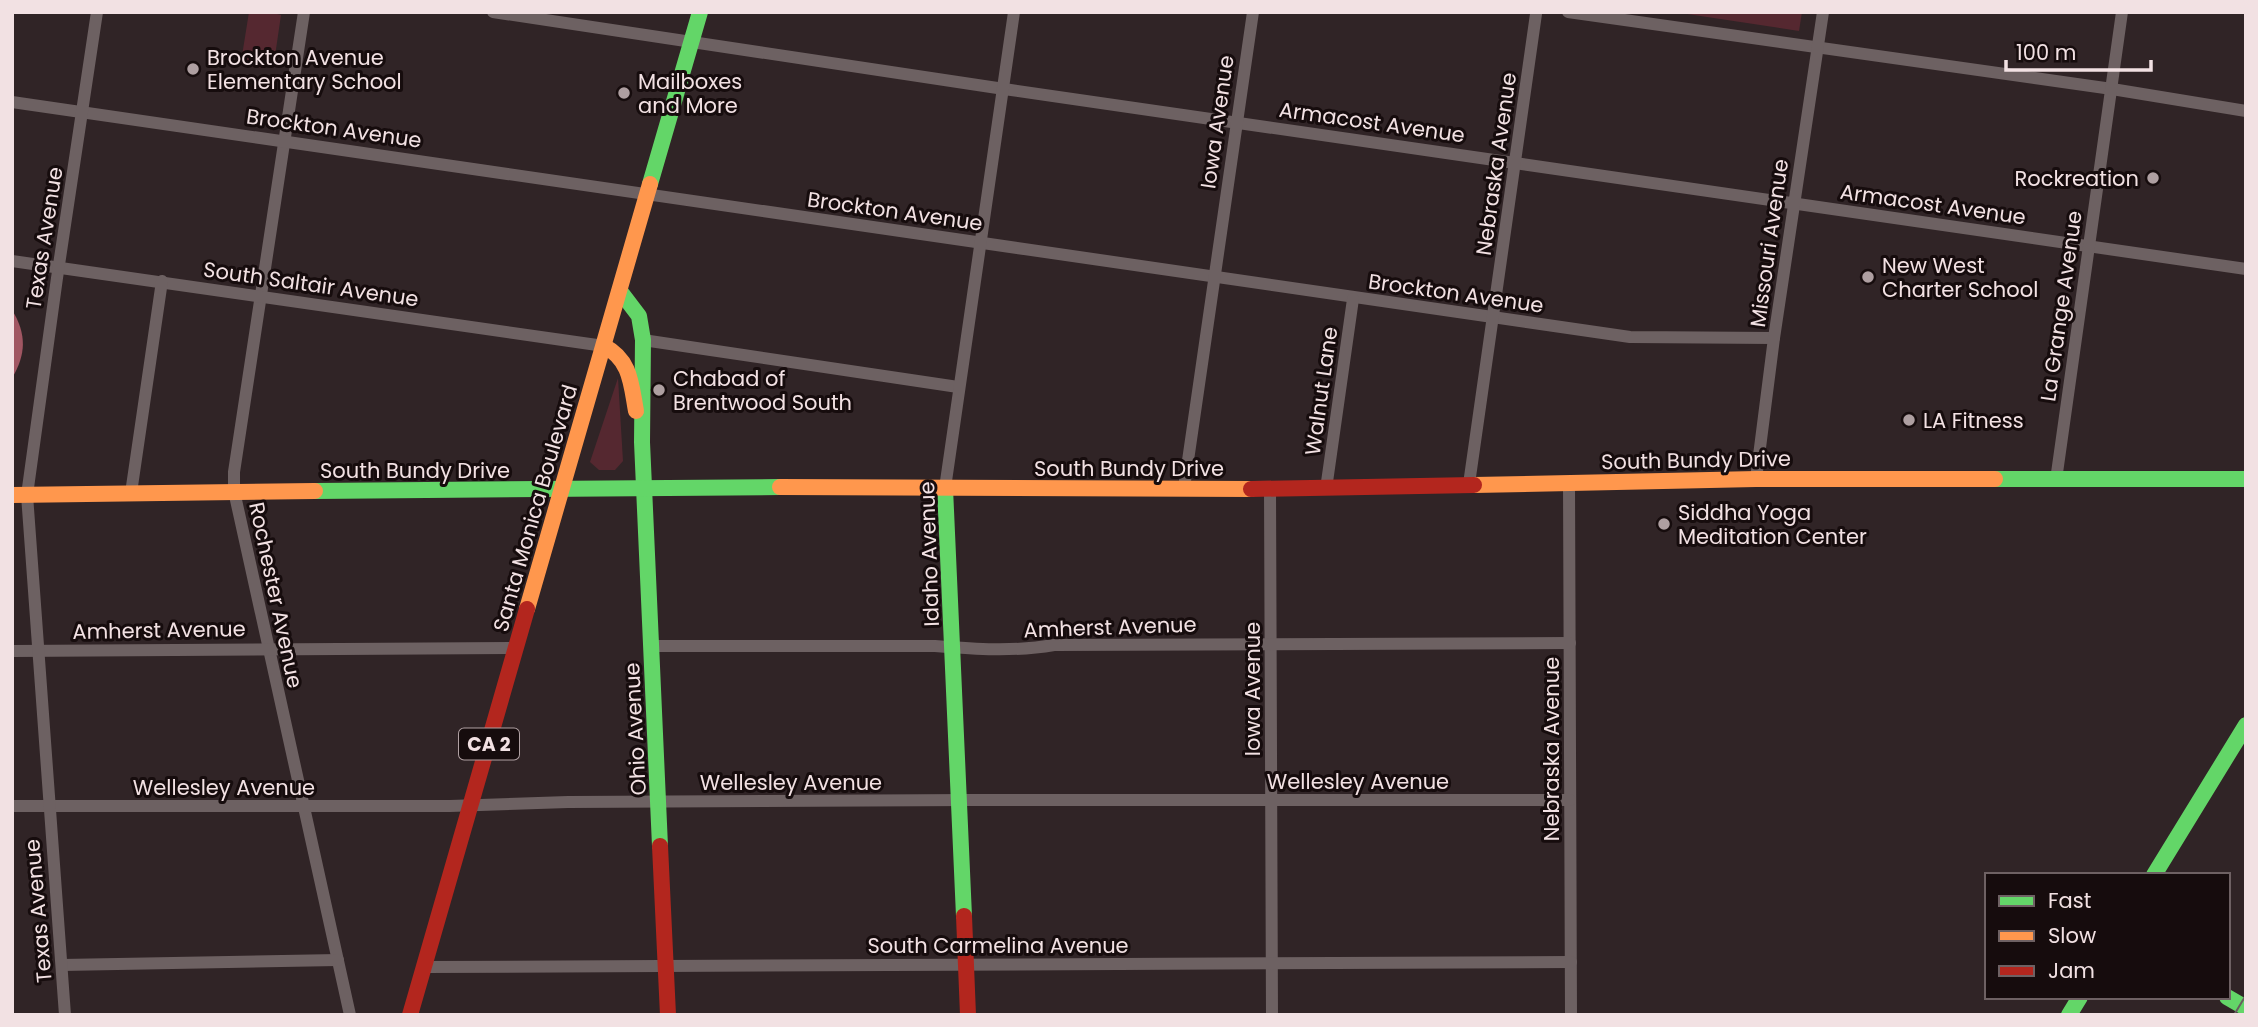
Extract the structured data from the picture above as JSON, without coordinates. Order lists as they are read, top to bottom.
{
  "streets": {
    "main road": [
      "South Bundy Drive",
      "Santa Monica Boulevard",
      "Idaho Avenue",
      "Ohio Avenue",
      "CA 2"
    ],
    "street": [
      "Iowa Avenue",
      "Armacost Avenue",
      "Brockton Avenue",
      "Nebraska Avenue",
      "Texas Avenue",
      "Missouri Avenue",
      "South Saltair Avenue",
      "La Grange Avenue",
      "Walnut Lane",
      "Rochester Avenue",
      "Amherst Avenue",
      "Wellesley Avenue",
      "South Carmelina Avenue"
    ]
  },
  "crossings": [
    ["Iowa Avenue", "Armacost Avenue"],
    ["Iowa Avenue", "Brockton Avenue"],
    ["Iowa Avenue", "South Bundy Drive"],
    ["Iowa Avenue", "Amherst Avenue"],
    ["Iowa Avenue", "Wellesley Avenue"],
    ["Iowa Avenue", "South Carmelina Avenue"],
    ["Armacost Avenue", "Nebraska Avenue"],
    ["Armacost Avenue", "Missouri Avenue"],
    ["Armacost Avenue", "La Grange Avenue"],
    ["Armacost Avenue", "Santa Monica Boulevard"],
    ["Armacost Avenue", "Idaho Avenue"],
    ["Brockton Avenue", "Nebraska Avenue"],
    ["Brockton Avenue", "Texas Avenue"],
    ["Brockton Avenue", "Missouri Avenue"],
    ["Brockton Avenue", "Walnut Lane"],
    ["Brockton Avenue", "Santa Monica Boulevard"],
    ["Brockton Avenue", "Idaho Avenue"],
    ["Brockton Avenue", "Rochester Avenue"],
    ["Nebraska Avenue", "South Bundy Drive"],
    ["Nebraska Avenue", "Amherst Avenue"],
    ["Nebraska Avenue", "Wellesley Avenue"],
    ["Nebraska Avenue", "South Carmelina Avenue"],
    ["Texas Avenue", "South Saltair Avenue"],
    ["Texas Avenue", "South Bundy Drive"],
    ["Texas Avenue", "Amherst Avenue"],
    ["Texas Avenue", "Wellesley Avenue"],
    ["Missouri Avenue", "South Bundy Drive"],
    ["South Saltair Avenue", "Santa Monica Boulevard"],
    ["South Saltair Avenue", "Rochester Avenue"],
    ["South Saltair Avenue", "Ohio Avenue"],
    ["La Grange Avenue", "South Bundy Drive"],
    ["Walnut Lane", "South Bundy Drive"],
    ["South Bundy Drive", "Santa Monica Boulevard"],
    ["South Bundy Drive", "Idaho Avenue"],
    ["South Bundy Drive", "Rochester Avenue"],
    ["South Bundy Drive", "Ohio Avenue"],
    ["Santa Monica Boulevard", "Amherst Avenue"],
    ["Santa Monica Boulevard", "Ohio Avenue"],
    ["Santa Monica Boulevard", "Wellesley Avenue"],
    ["Santa Monica Boulevard", "South Carmelina Avenue"],
    ["Idaho Avenue", "Amherst Avenue"],
    ["Idaho Avenue", "Wellesley Avenue"],
    ["Idaho Avenue", "South Carmelina Avenue"],
    ["Rochester Avenue", "Amherst Avenue"],
    ["Rochester Avenue", "Wellesley Avenue"],
    ["Amherst Avenue", "Ohio Avenue"],
    ["Ohio Avenue", "Wellesley Avenue"],
    ["Ohio Avenue", "South Carmelina Avenue"]
  ],
  "places": [
    "Brockton Avenue Elementary School",
    "Mailboxes and More",
    "Rockreation",
    "New West Charter School",
    "Chabad of Brentwood South",
    "LA Fitness",
    "Siddha Yoga Meditation Center"
  ],
  "legend": ["Fast", "Slow", "Jam"],
  "scale_bar": "100 m"
}
